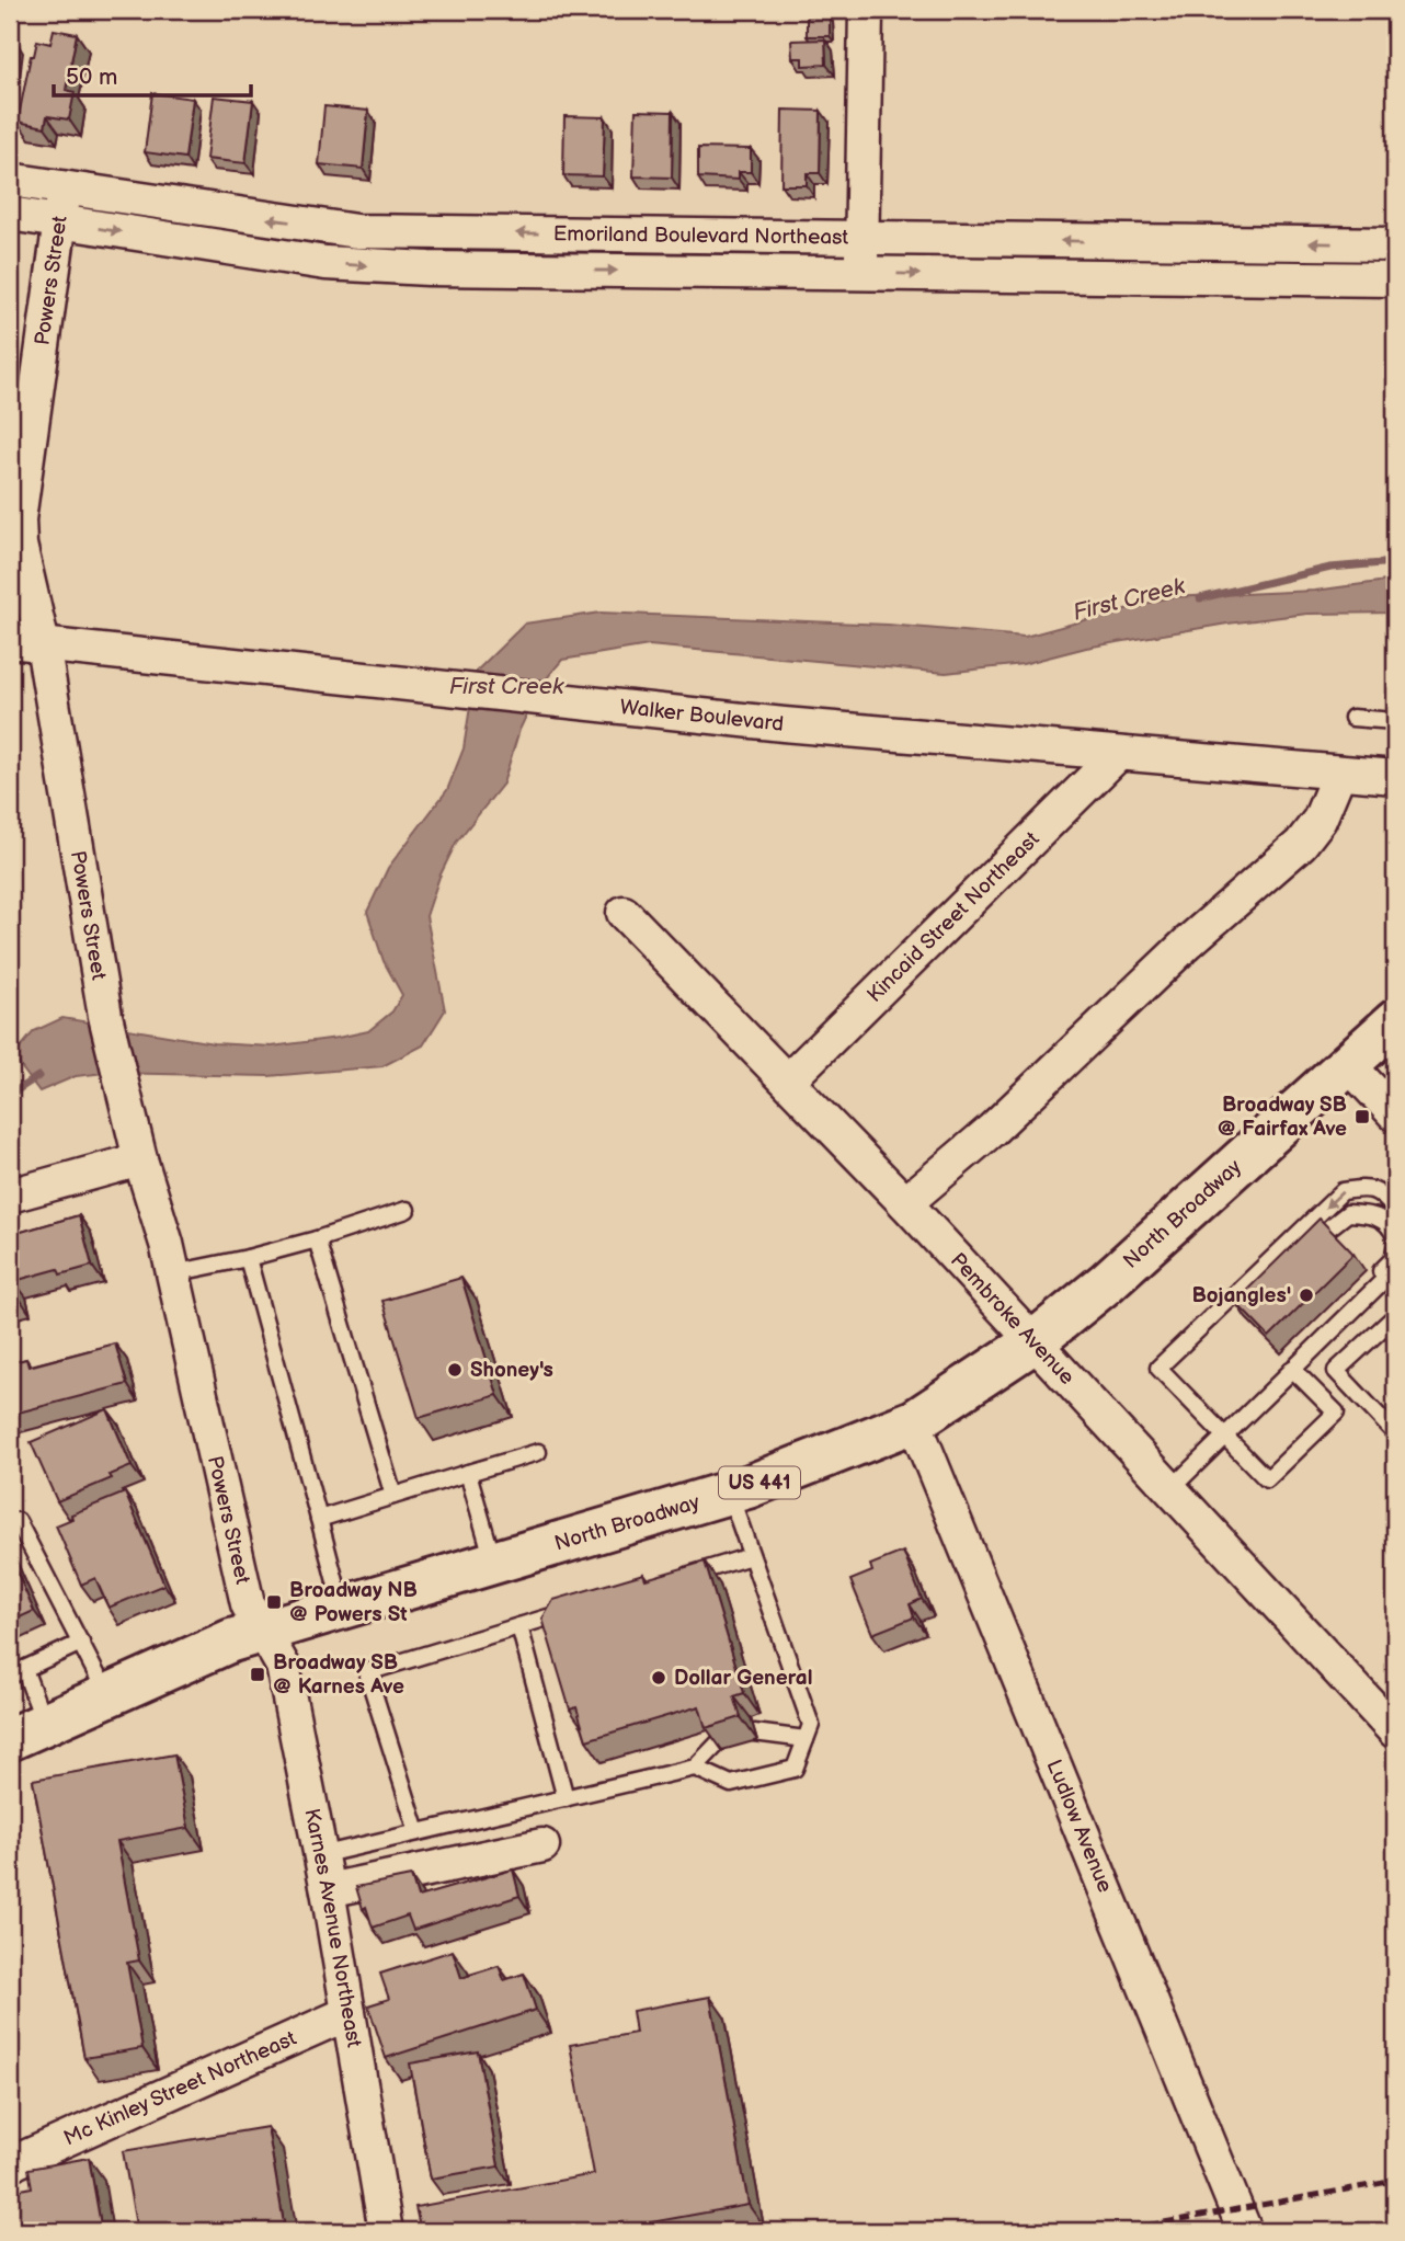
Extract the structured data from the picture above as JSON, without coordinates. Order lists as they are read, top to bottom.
{
  "streets": {
    "main road": ["North Broadway", "US 441"],
    "street": [
      "Emoriland Boulevard Northeast",
      "Powers Street",
      "Walker Boulevard",
      "Kincaid Street Northeast",
      "Pembroke Avenue",
      "Ludlow Avenue",
      "Karnes Avenue Northeast",
      "Mc Kinley Street Northeast"
    ]
  },
  "crossings": [
    ["Emoriland Boulevard Northeast", "Powers Street"],
    ["Powers Street", "Walker Boulevard"],
    ["Powers Street", "North Broadway"],
    ["Powers Street", "Karnes Avenue Northeast"],
    ["Walker Boulevard", "Kincaid Street Northeast"],
    ["Kincaid Street Northeast", "Pembroke Avenue"],
    ["North Broadway", "Pembroke Avenue"],
    ["North Broadway", "Ludlow Avenue"],
    ["North Broadway", "Karnes Avenue Northeast"],
    ["Karnes Avenue Northeast", "Mc Kinley Street Northeast"]
  ],
  "water": ["First Creek"],
  "places": {
    "transit": ["Broadway SB @ Fairfax Ave", "Broadway NB @ Powers St", "Broadway SB @ Karnes Ave"],
    "other": ["Bojangles'", "Shoney's", "Dollar General"]
  },
  "scale_bar": "50 m"
}
